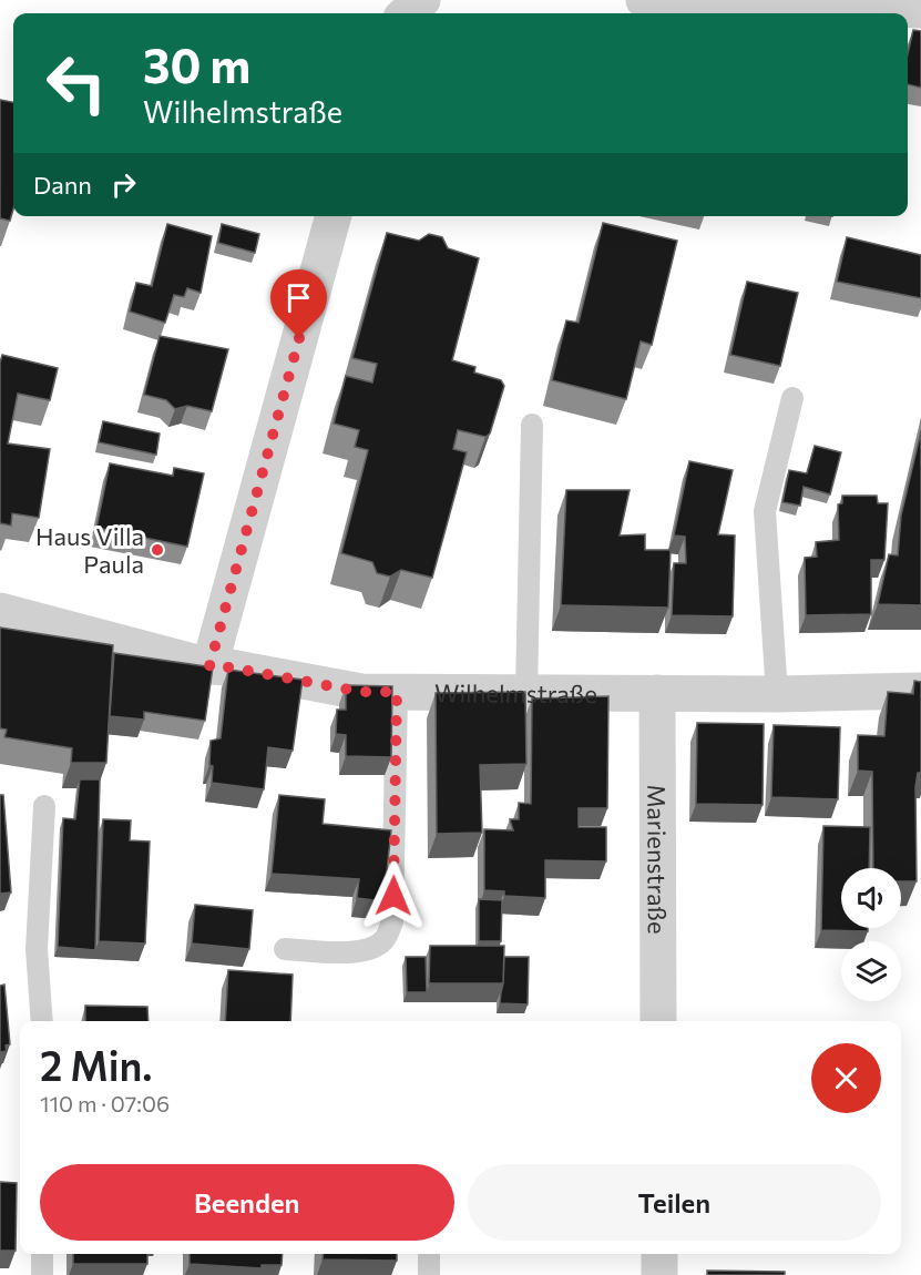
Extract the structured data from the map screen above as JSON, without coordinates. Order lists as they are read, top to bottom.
{
  "streets": {
    "street": ["Wilhelmstraße", "Marienstraße"]
  },
  "crossings": [
    ["Wilhelmstraße", "Marienstraße"]
  ],
  "places": ["Haus Villa Paula"],
  "page": {
    "turn": ["30 m", "Wilhelmstraße"],
    "then": "Dann",
    "heading": ["2 Min.", "110 m · 07:06"],
    "buttons": ["Beenden", "Teilen"]
  }
}
